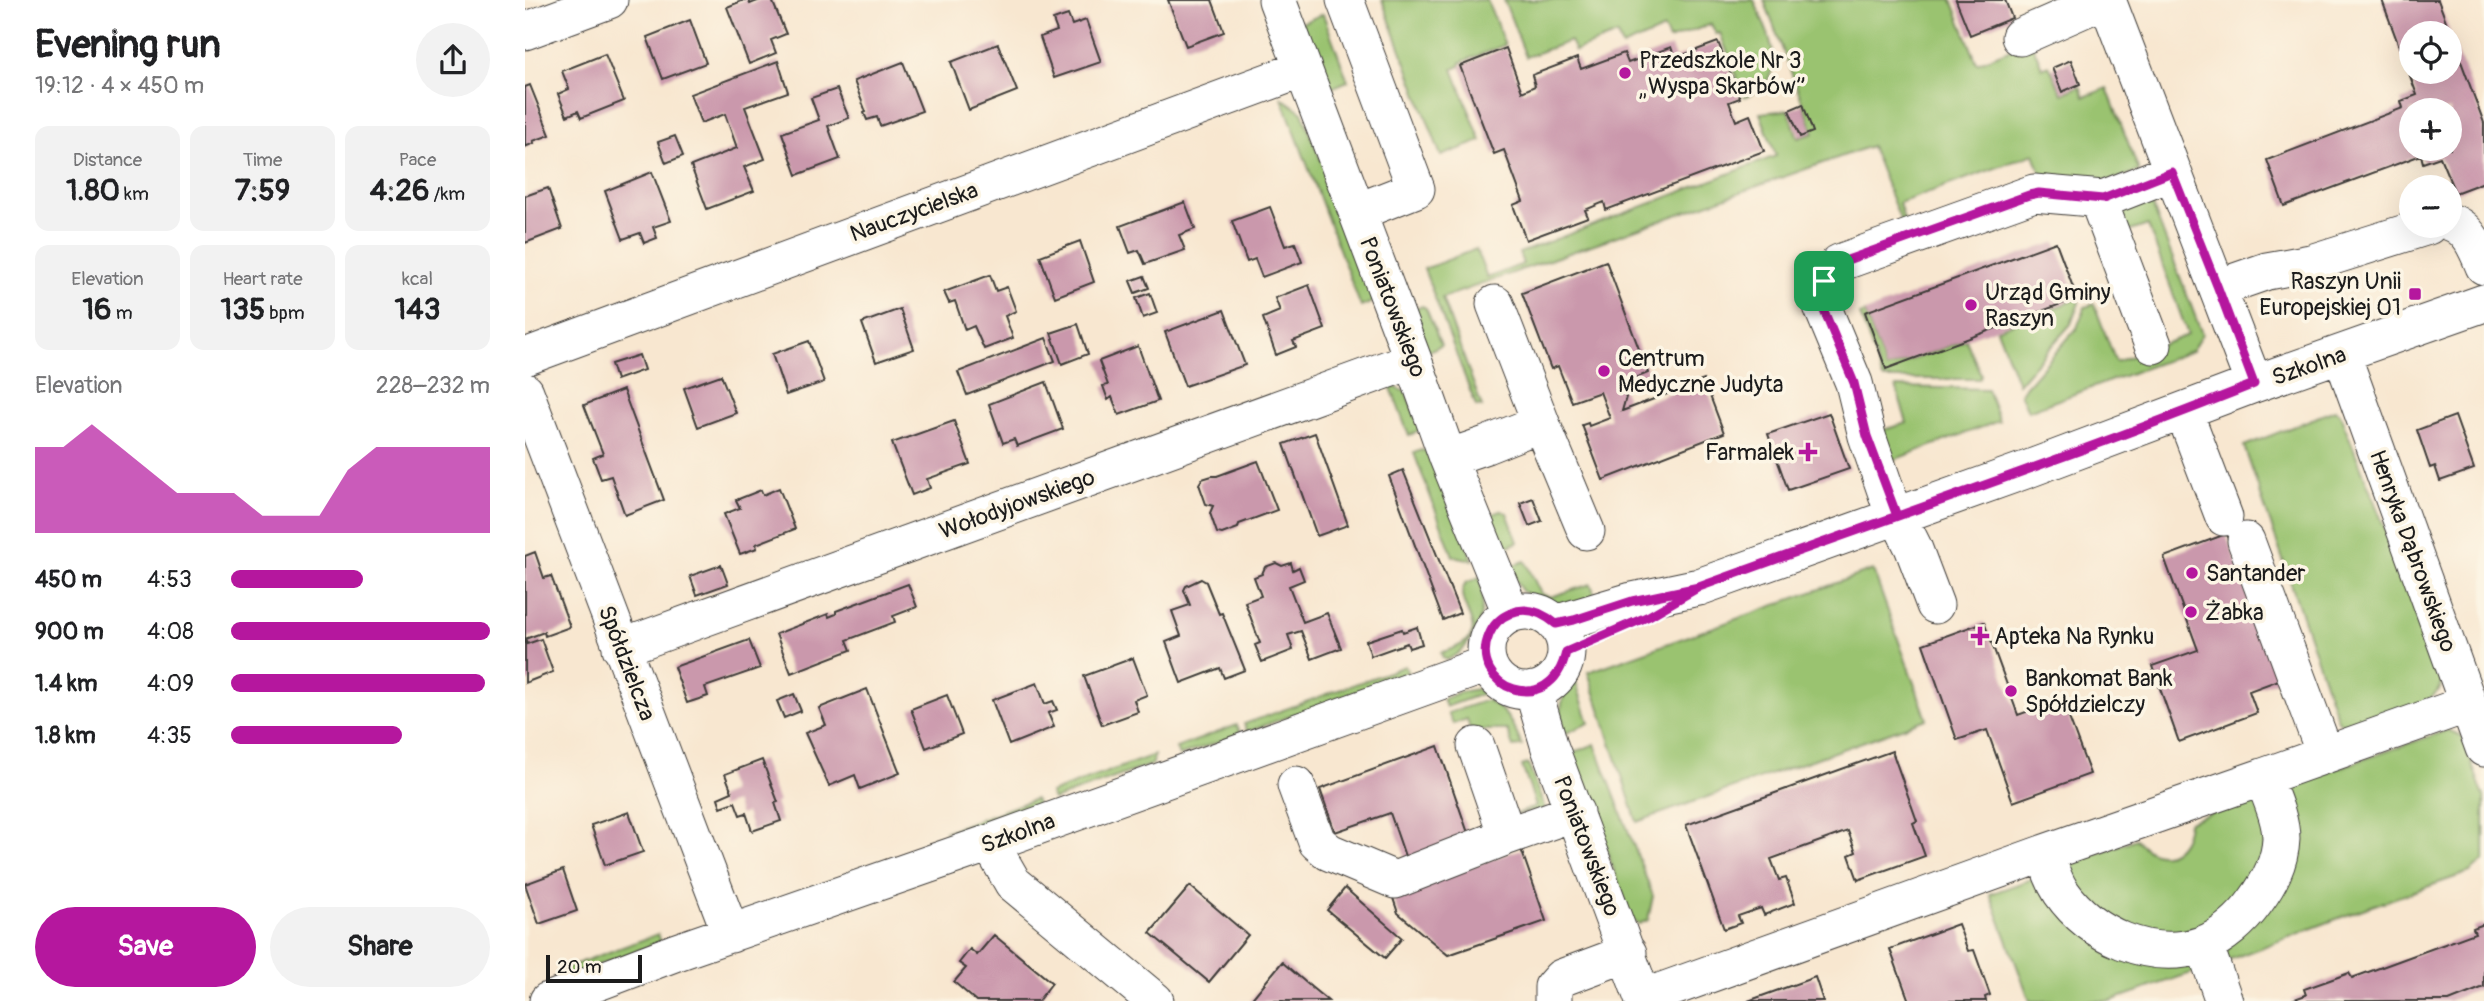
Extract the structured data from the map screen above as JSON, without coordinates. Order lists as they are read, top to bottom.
{
  "streets": {
    "street": [
      "Nauczycielska",
      "Poniatowskiego",
      "Szkolna",
      "Wołodyjowskiego",
      "Henryka Dąbrowskiego",
      "Spółdzielcza"
    ]
  },
  "crossings": [
    ["Nauczycielska", "Poniatowskiego"],
    ["Poniatowskiego", "Szkolna"],
    ["Poniatowskiego", "Wołodyjowskiego"],
    ["Szkolna", "Henryka Dąbrowskiego"],
    ["Szkolna", "Spółdzielcza"],
    ["Wołodyjowskiego", "Spółdzielcza"]
  ],
  "places": {
    "other": [
      "Przedszkole Nr 3 „Wyspa Skarbów”",
      "Urząd Gminy Raszyn",
      "Centrum Medyczne Judyta",
      "Santander",
      "Żabka",
      "Bankomat Bank Spółdzielczy"
    ],
    "transit": ["Raszyn Unii Europejskiej 01"],
    "health": ["Farmalek", "Apteka Na Rynku"]
  },
  "scale_bar": "20 m",
  "page": {
    "heading": ["Evening run", "19:12 · 4 × 450 m"],
    "map_buttons": ["+", "−"],
    "stats": [
      ["Distance", "1.80 km"],
      ["Time", "7:59"],
      ["Pace", "4:26 /km"],
      ["Elevation", "16 m"],
      ["Heart rate", "135 bpm"],
      ["kcal", "143"]
    ],
    "chart": ["Elevation", "228–232 m"],
    "list": [
      {
        "name": "450 m",
        "note": "4:53"
      },
      {
        "name": "900 m",
        "note": "4:08"
      },
      {
        "name": "1.4 km",
        "note": "4:09"
      },
      {
        "name": "1.8 km",
        "note": "4:35"
      }
    ],
    "buttons": ["Save", "Share"],
    "scale": "20 m"
  }
}
